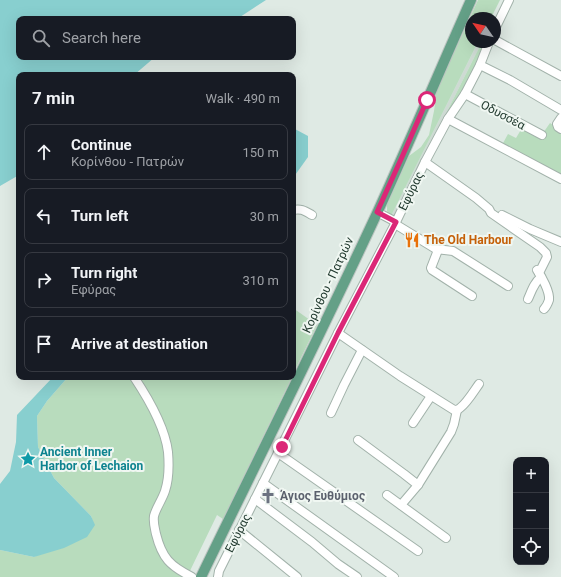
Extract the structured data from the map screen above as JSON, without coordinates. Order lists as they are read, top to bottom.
{
  "streets": {
    "main road": ["Κορίνθου - Πατρών"],
    "street": ["Οδυσσέα", "Εφύρας"]
  },
  "crossings": [
    ["Οδυσσέα", "Εφύρας"]
  ],
  "places": {
    "restaurant": ["The Old Harbour"],
    "place": ["Ancient Inner Harbor of Lechaion"],
    "church": ["Άγιος Ευθύμιος"]
  },
  "north": "top left",
  "page": {
    "search": "Search here",
    "heading": ["7 min", "Walk · 490 m"],
    "list": [
      ["Continue", "Κορίνθου - Πατρών", "150 m"],
      ["Turn left", "30 m"],
      ["Turn right", "Εφύρας", "310 m"],
      "Arrive at destination"
    ],
    "map_buttons": ["+", "−"]
  }
}
